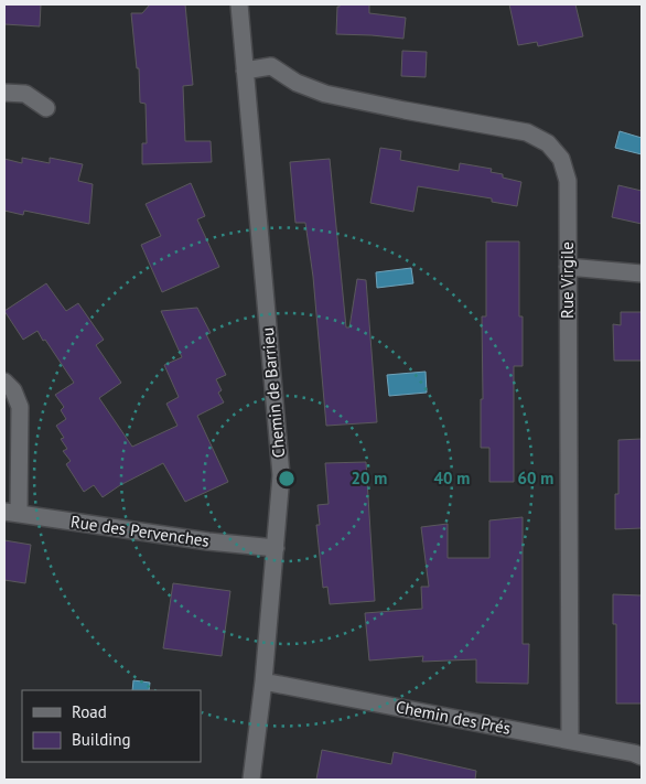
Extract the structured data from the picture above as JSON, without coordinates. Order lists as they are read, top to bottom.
{
  "streets": {
    "street": [
      "Rue Virgile",
      "Chemin de Barrieu",
      "Rue des Pervenches",
      "Chemin des Prés"
    ]
  },
  "crossings": [
    ["Rue Virgile", "Chemin de Barrieu"],
    ["Rue Virgile", "Chemin des Prés"],
    ["Chemin de Barrieu", "Rue des Pervenches"],
    ["Chemin de Barrieu", "Chemin des Prés"]
  ],
  "legend": ["Road", "Building"],
  "rings": ["20 m", "40 m", "60 m"]
}
